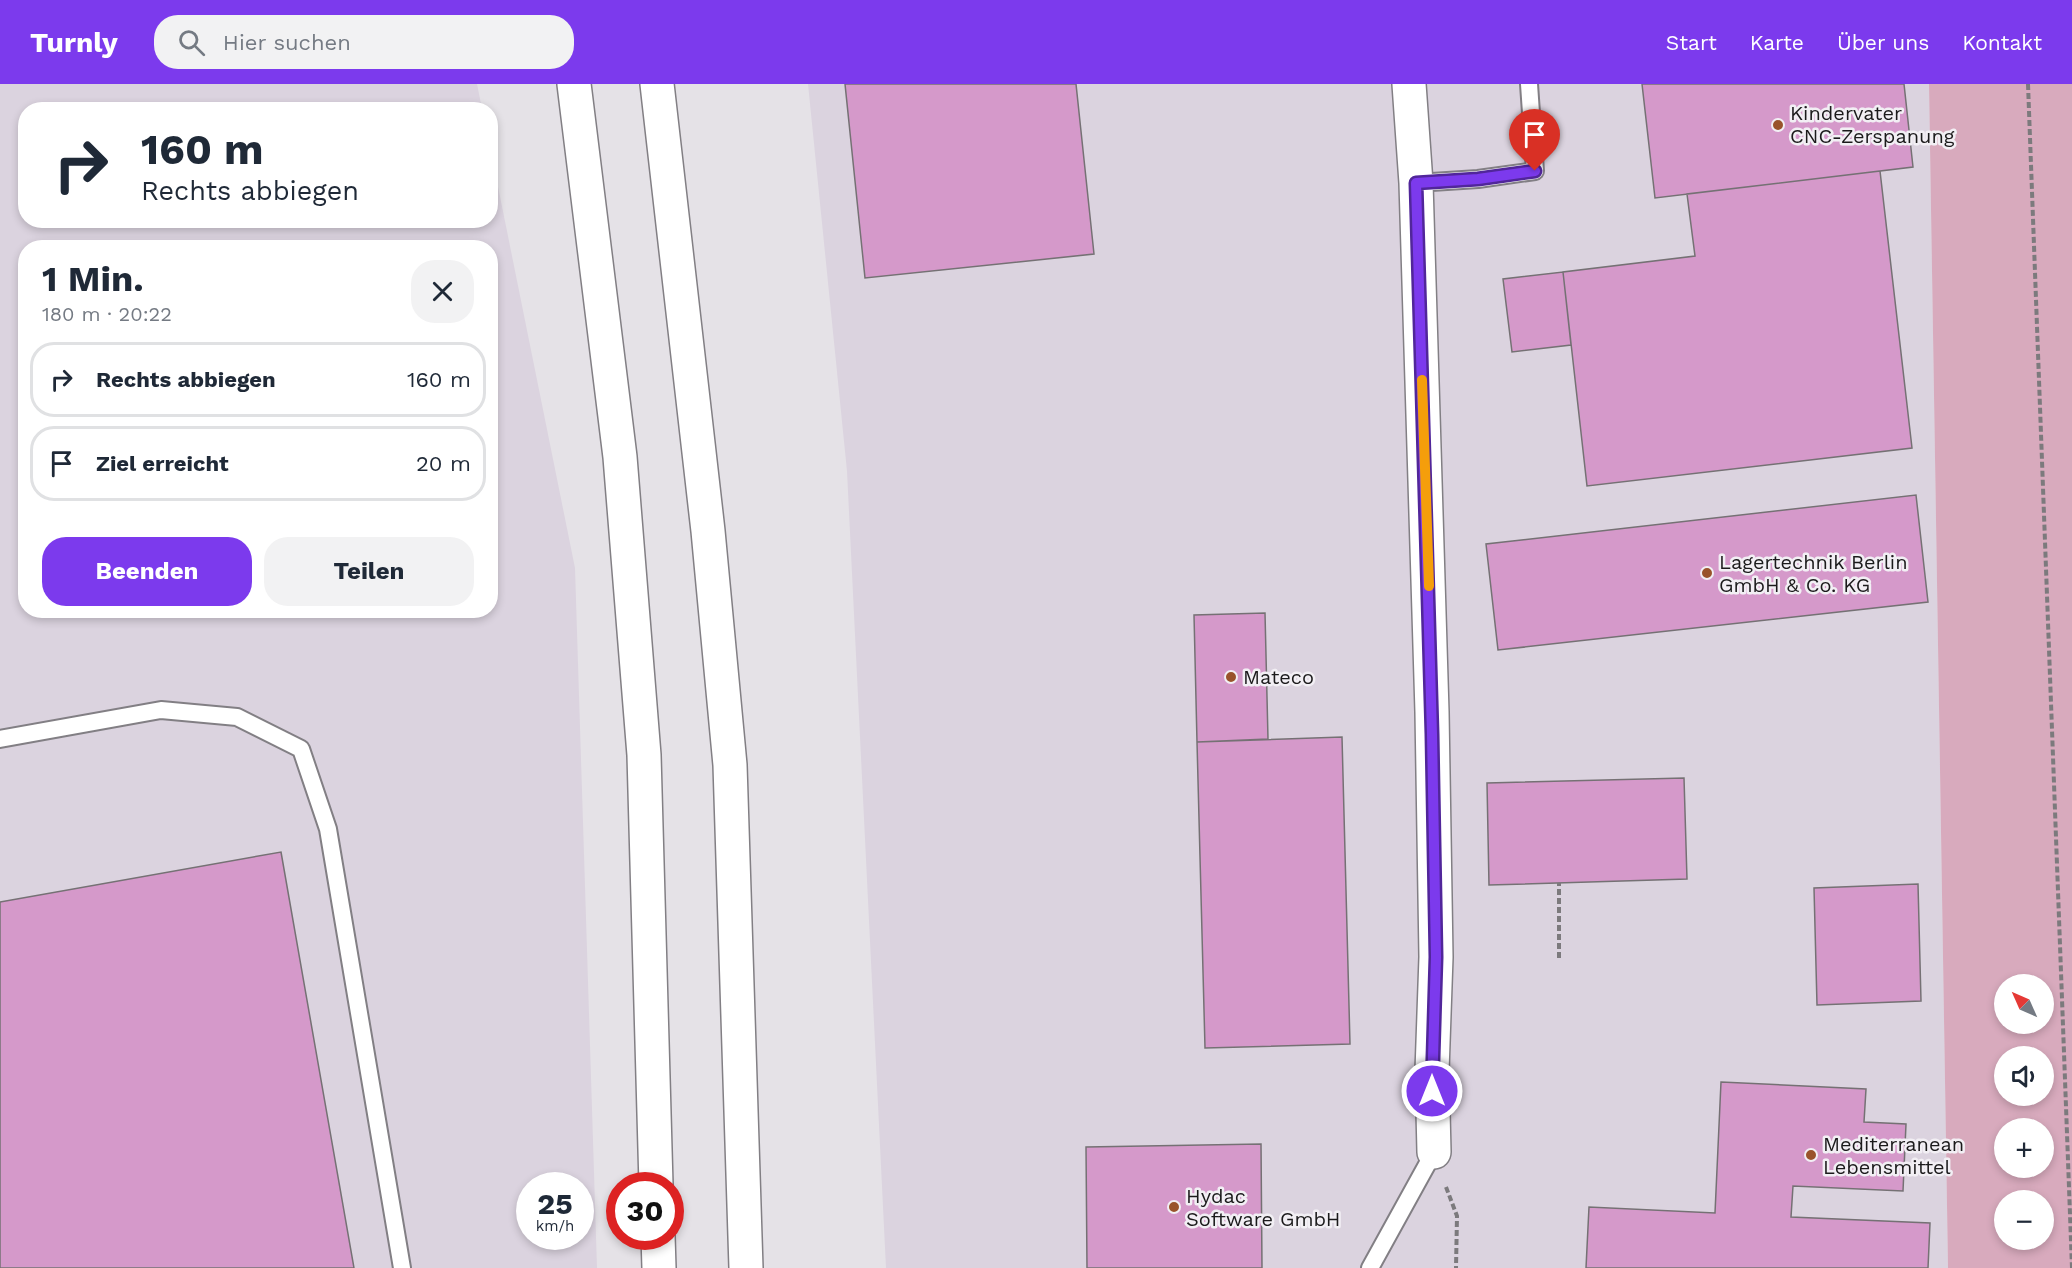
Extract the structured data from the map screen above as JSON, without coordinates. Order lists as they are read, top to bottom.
{
  "places": [
    "Kindervater CNC-Zerspanung",
    "Lagertechnik Berlin GmbH & Co. KG",
    "Mateco",
    "Mediterranean Lebensmittel",
    "Hydac Software GmbH"
  ],
  "north": "top left",
  "page": {
    "header": "Turnly",
    "search": "Hier suchen",
    "nav": [
      "Start",
      "Karte",
      "Über uns",
      "Kontakt"
    ],
    "turn": ["160 m", "Rechts abbiegen"],
    "heading": ["1 Min.", "180 m · 20:22"],
    "list": [
      {
        "name": "Rechts abbiegen",
        "value": "160 m"
      },
      {
        "name": "Ziel erreicht",
        "value": "20 m"
      }
    ],
    "buttons": ["Beenden", "Teilen"],
    "map_buttons": ["+", "−"],
    "speed": "25 km/h",
    "limit": "30"
  }
}
